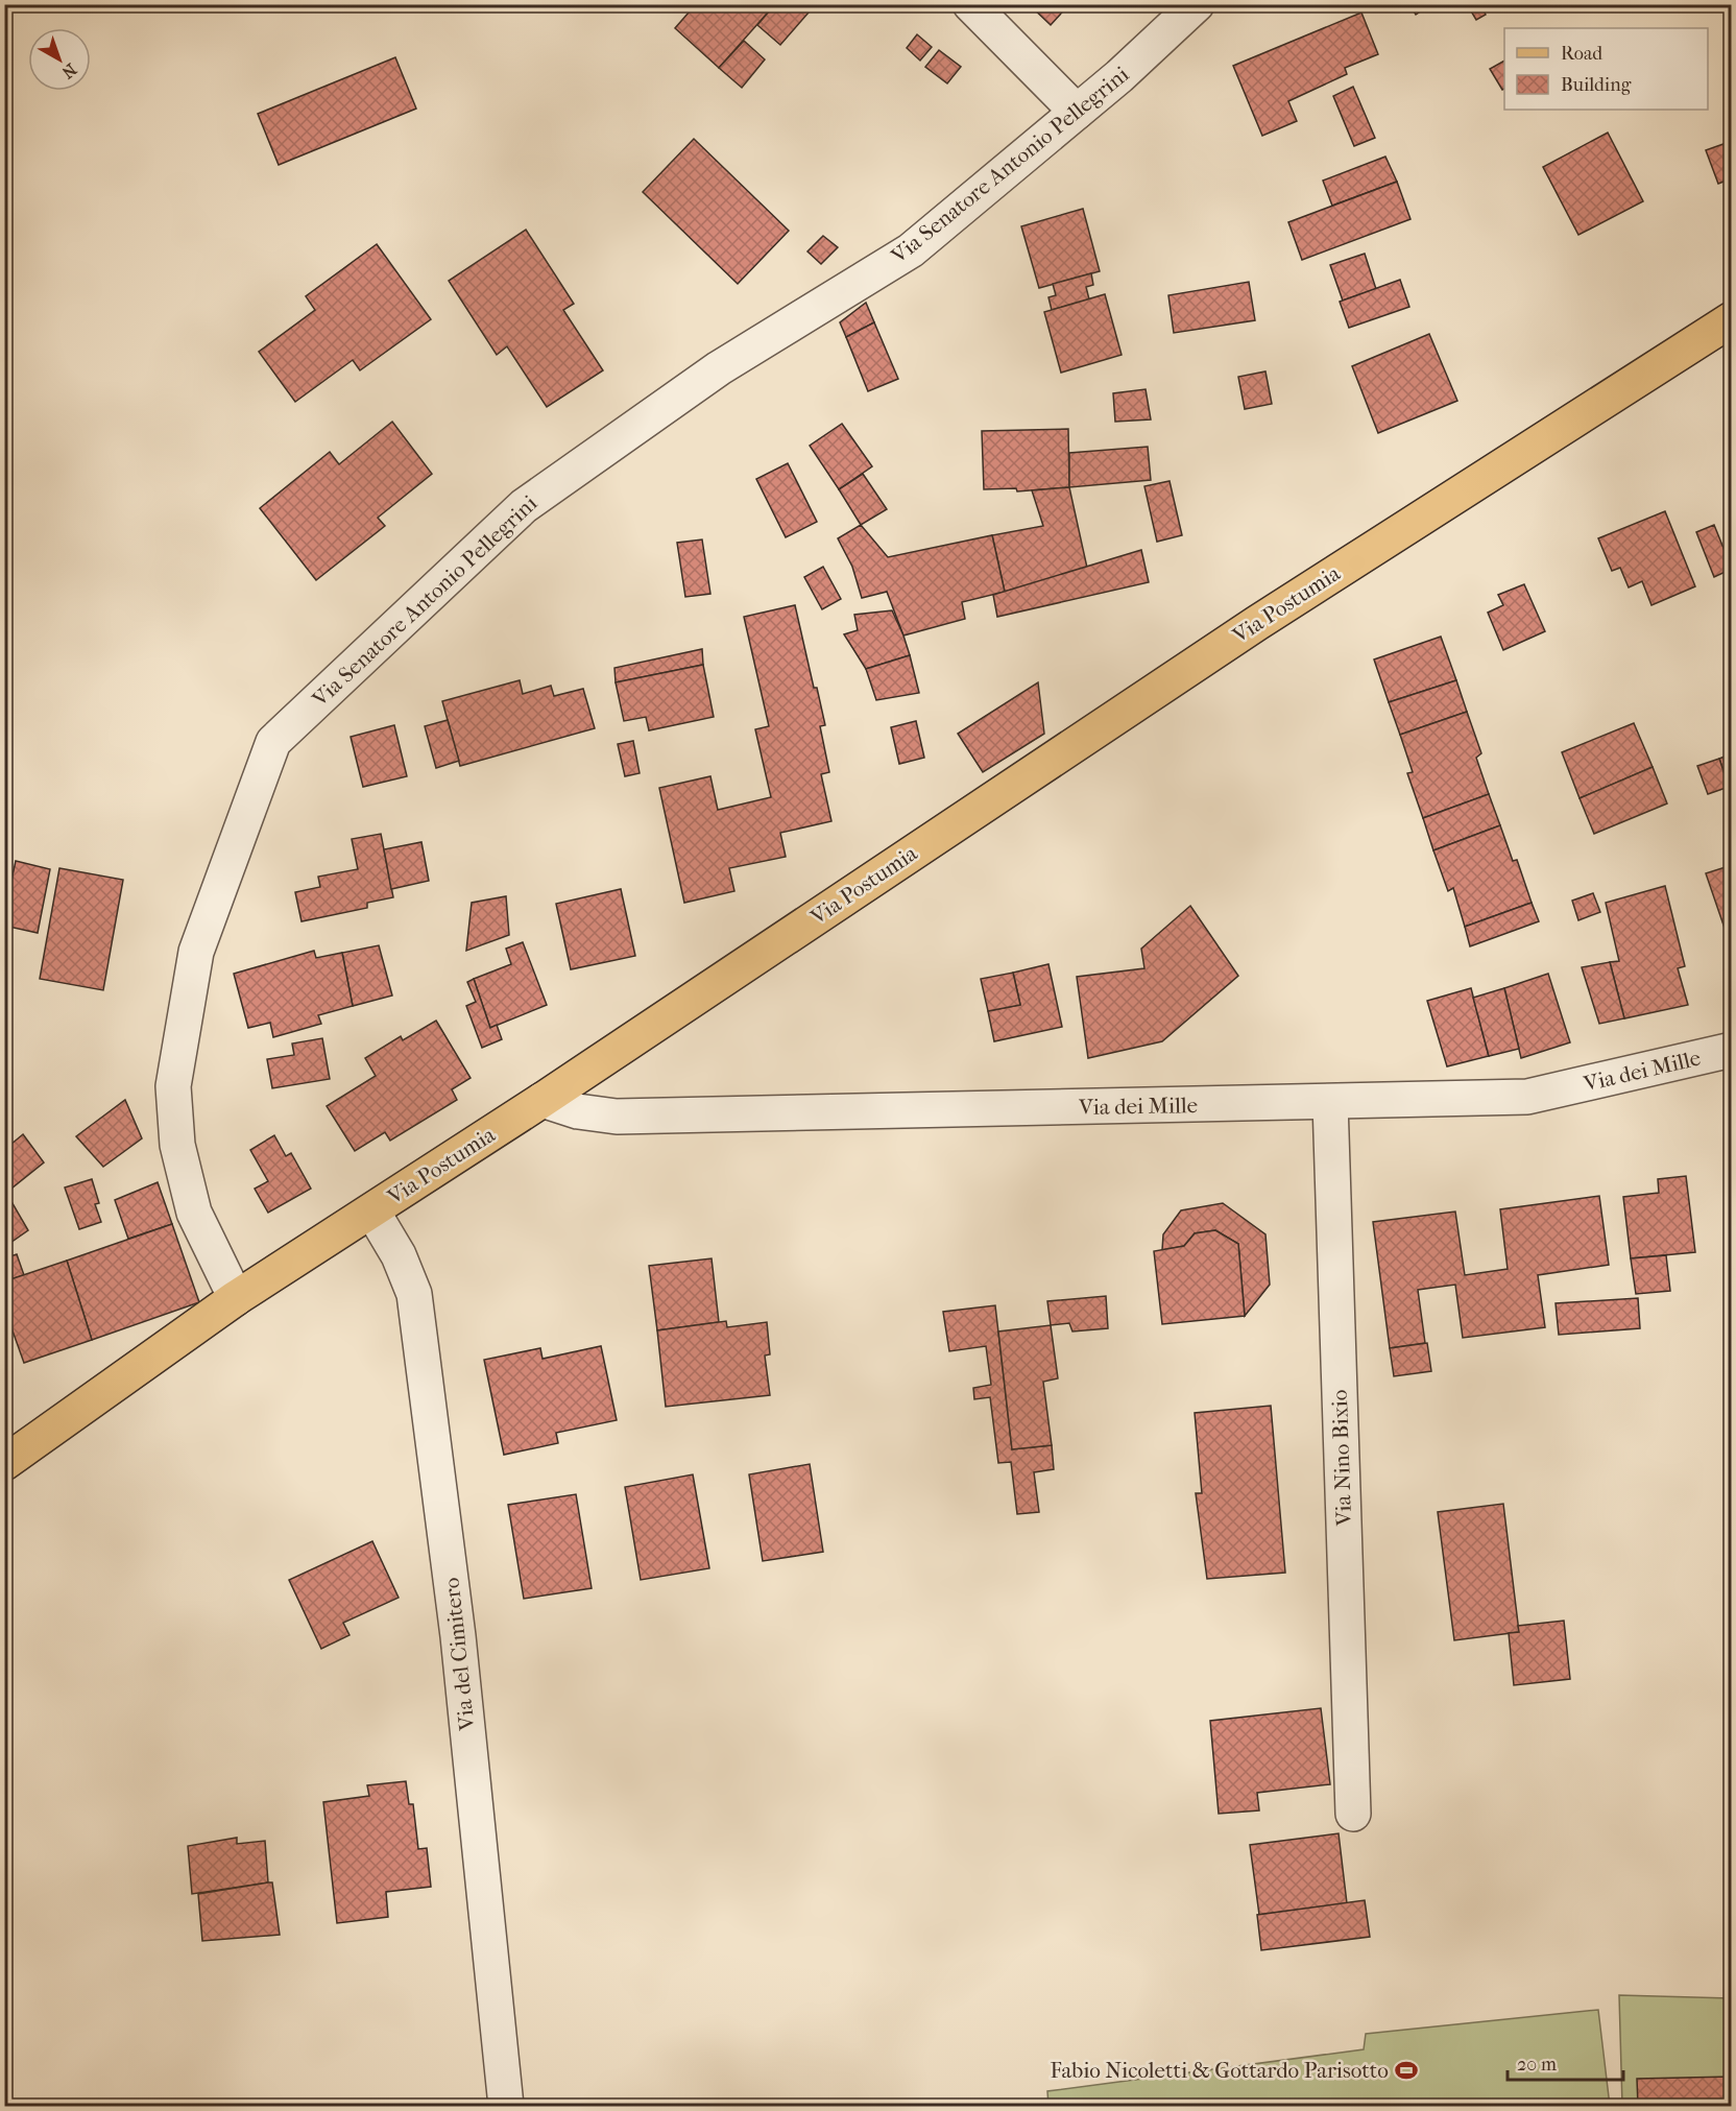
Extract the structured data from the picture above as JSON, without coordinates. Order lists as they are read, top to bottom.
{
  "streets": {
    "main road": ["Via Postumia"],
    "street": [
      "Via Senatore Antonio Pellegrini",
      "Via dei Mille",
      "Via Nino Bixio",
      "Via del Cimitero"
    ]
  },
  "crossings": [
    ["Via Senatore Antonio Pellegrini", "Via Postumia"],
    ["Via Postumia", "Via dei Mille"],
    ["Via Postumia", "Via del Cimitero"],
    ["Via dei Mille", "Via Nino Bixio"]
  ],
  "places": {
    "sports": ["Fabio Nicoletti & Gottardo Parisotto"]
  },
  "legend": ["Road", "Building"],
  "scale_bar": "20 m",
  "north": "bottom right"
}
